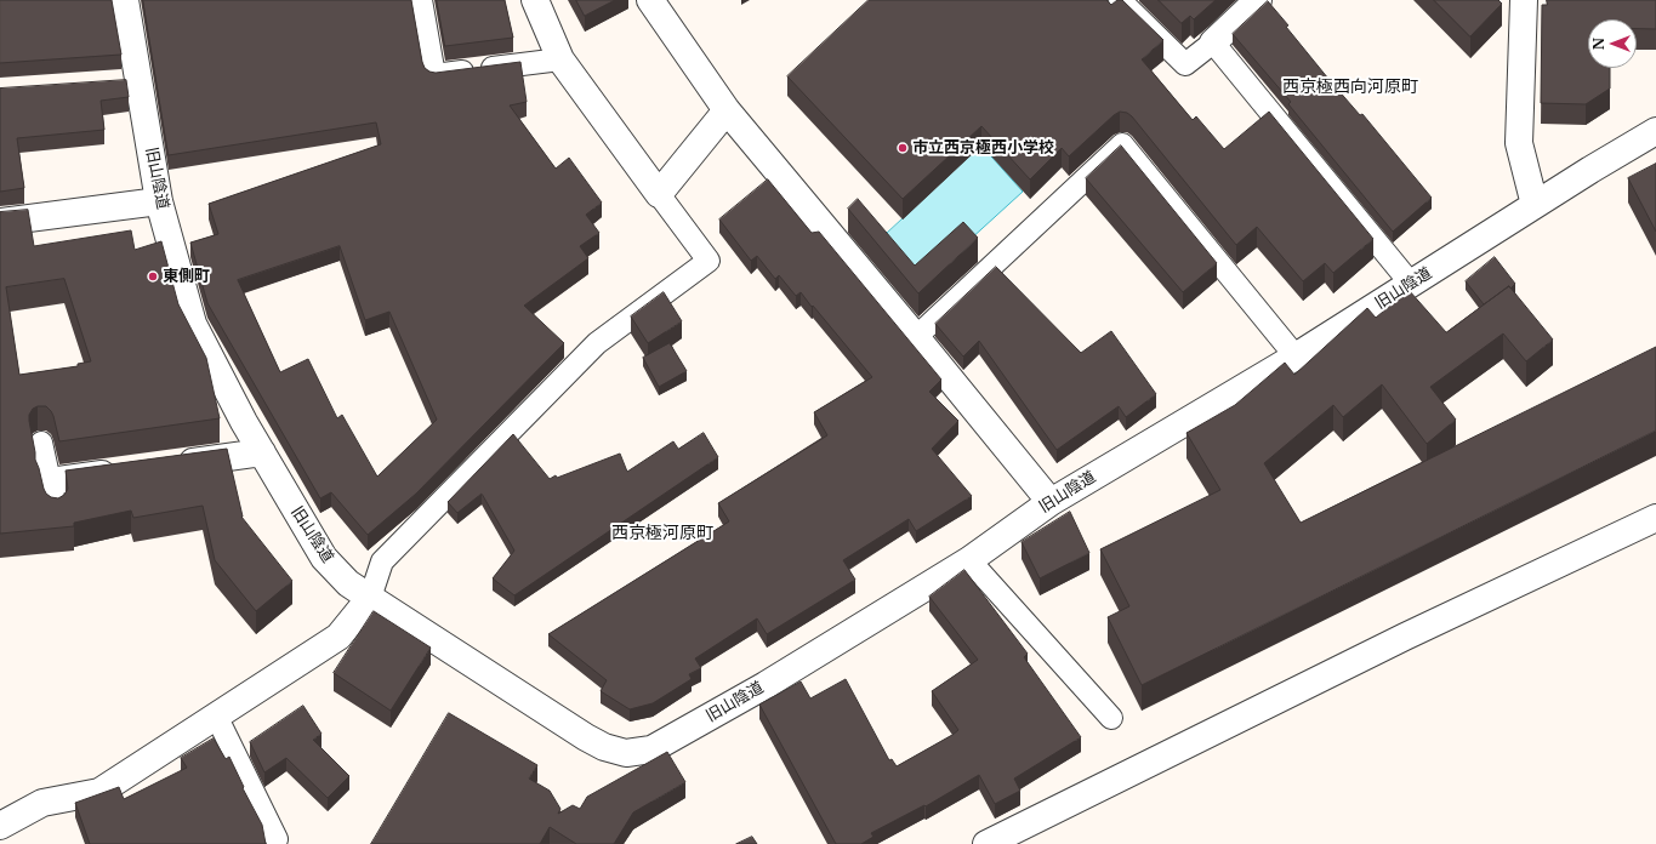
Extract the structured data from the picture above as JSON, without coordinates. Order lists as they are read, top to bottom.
{
  "streets": {
    "street": ["旧山陰道"]
  },
  "districts": ["西京極西向河原町", "西京極河原町"],
  "places": ["市立西京極西小学校", "東側町"],
  "north": "left"
}
